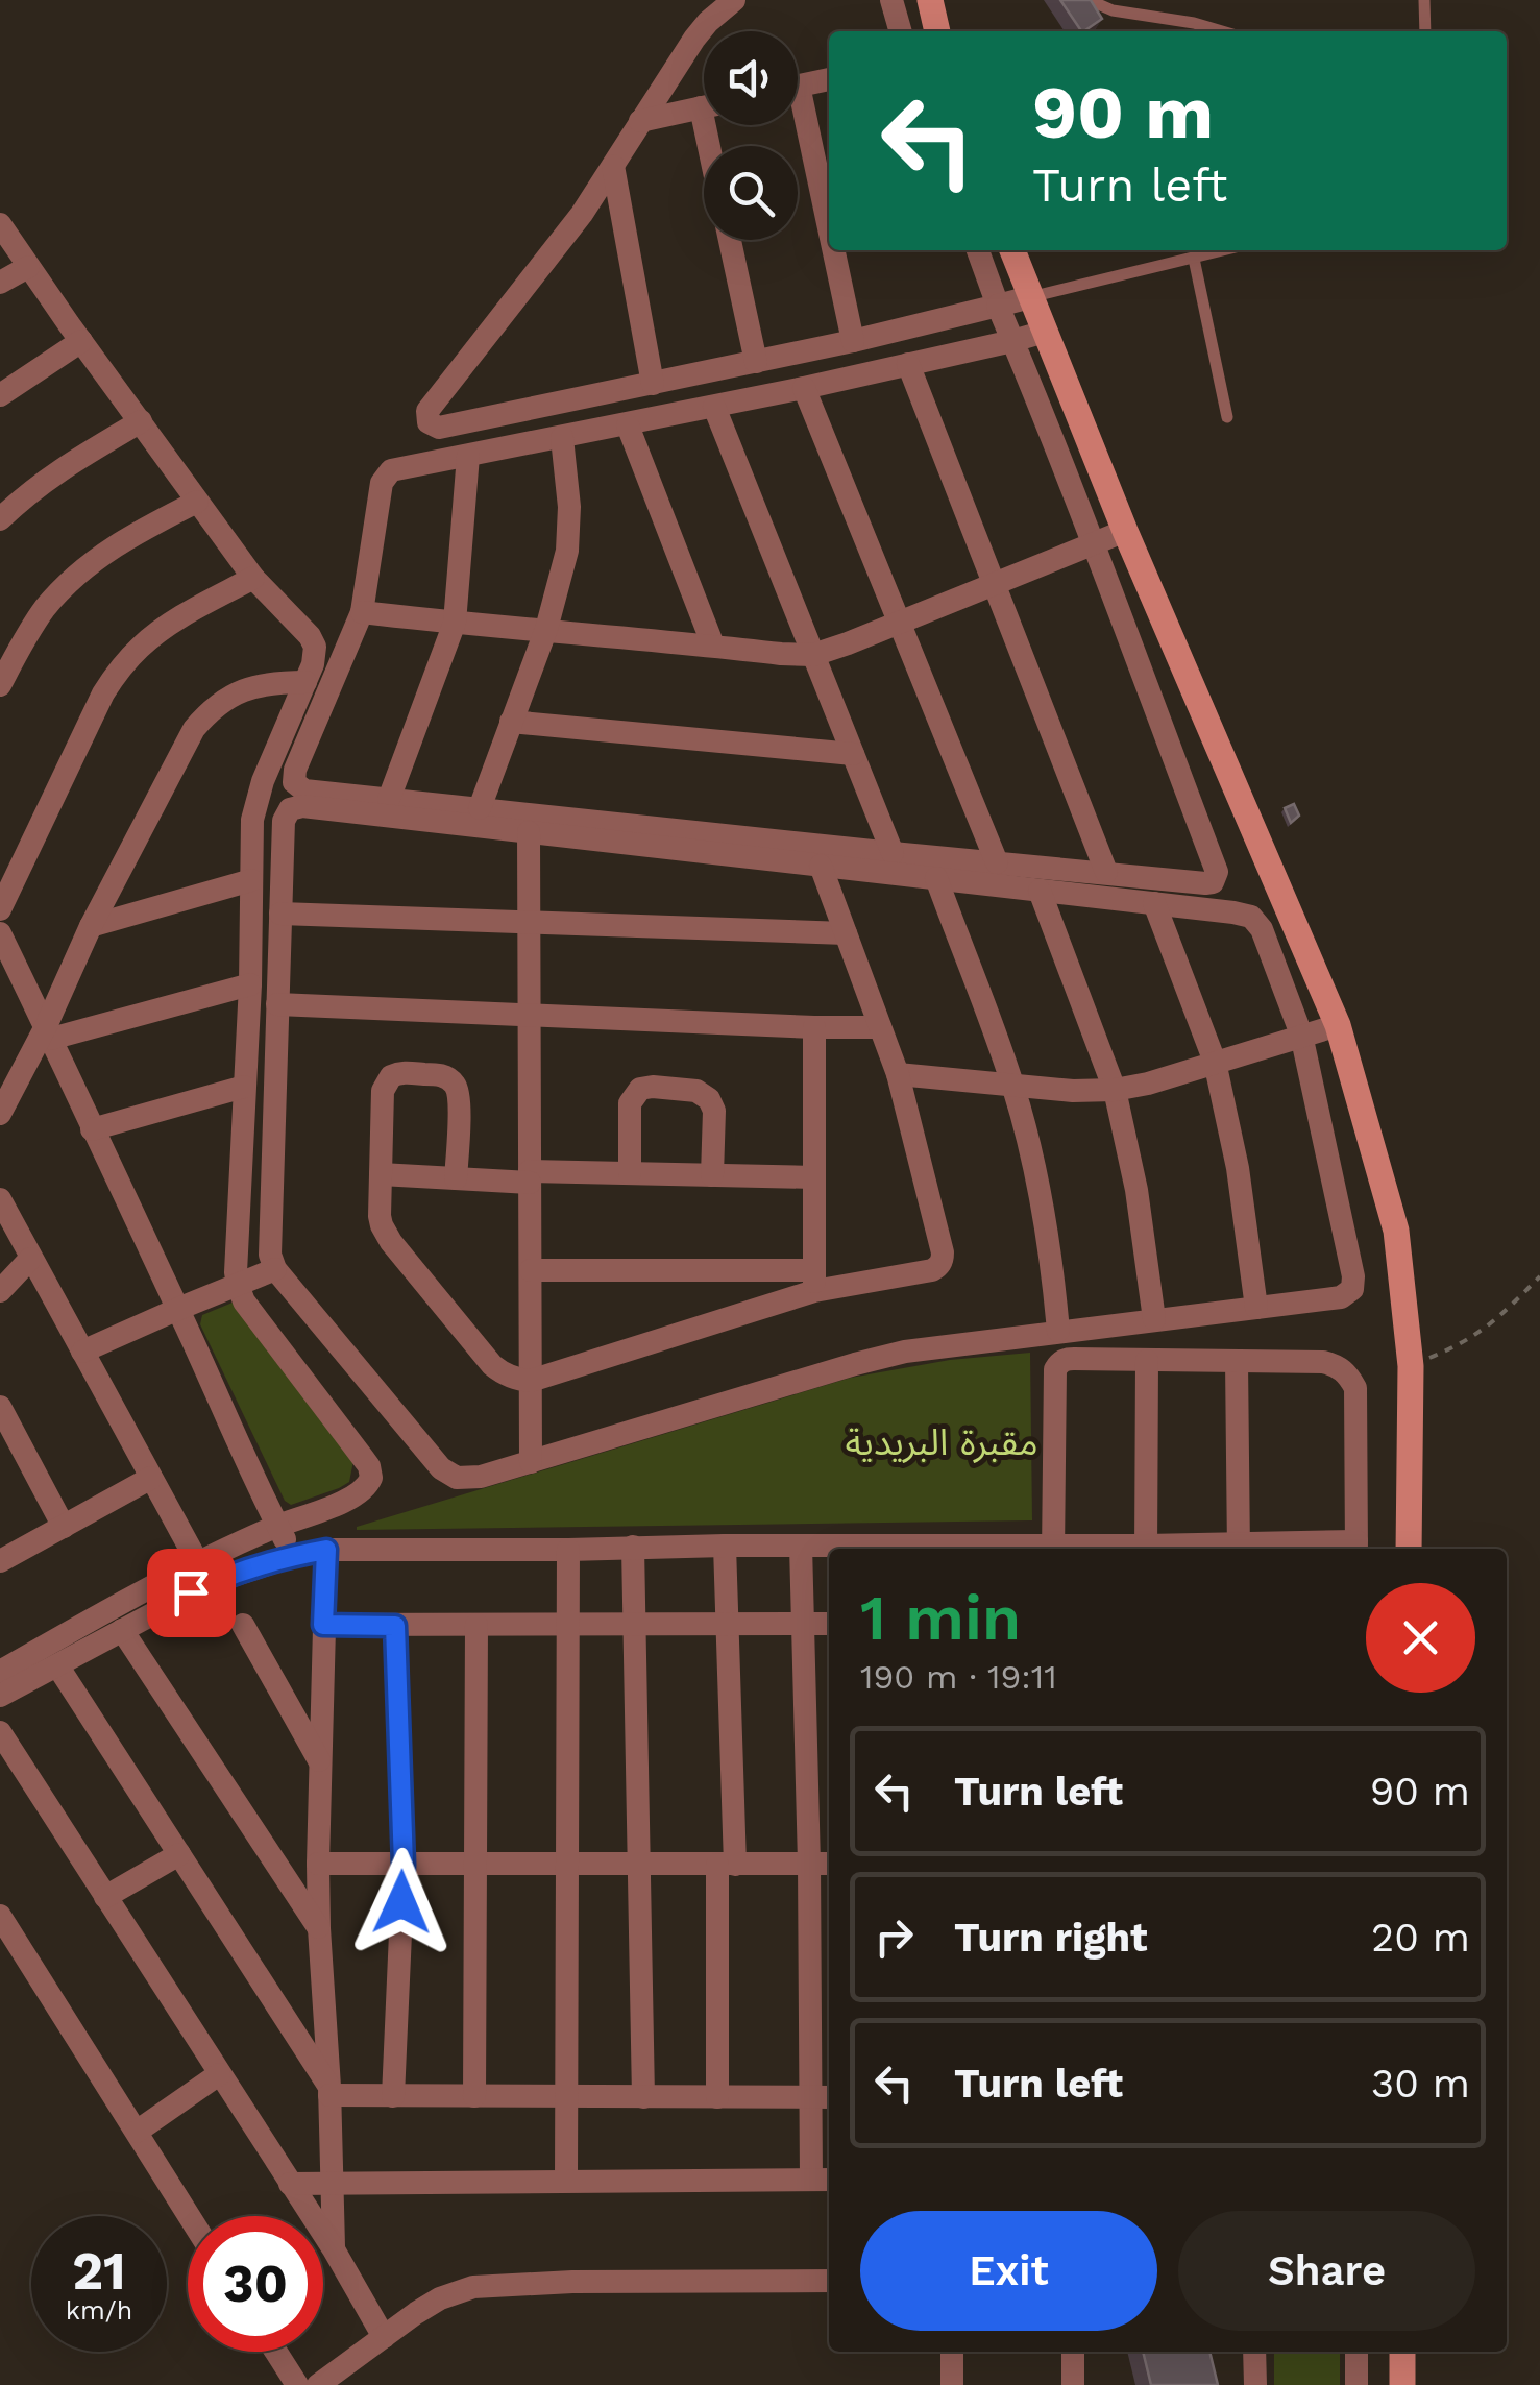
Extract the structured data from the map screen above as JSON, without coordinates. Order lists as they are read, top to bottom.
{
  "parks": ["مقبرة البريدية"],
  "page": {
    "turn": ["90 m", "Turn left"],
    "heading": ["1 min", "190 m · 19:11"],
    "list": [
      {
        "name": "Turn left",
        "value": "90 m"
      },
      {
        "name": "Turn right",
        "value": "20 m"
      },
      {
        "name": "Turn left",
        "value": "30 m"
      }
    ],
    "buttons": ["Exit", "Share"],
    "speed": "21 km/h",
    "limit": "30"
  }
}
